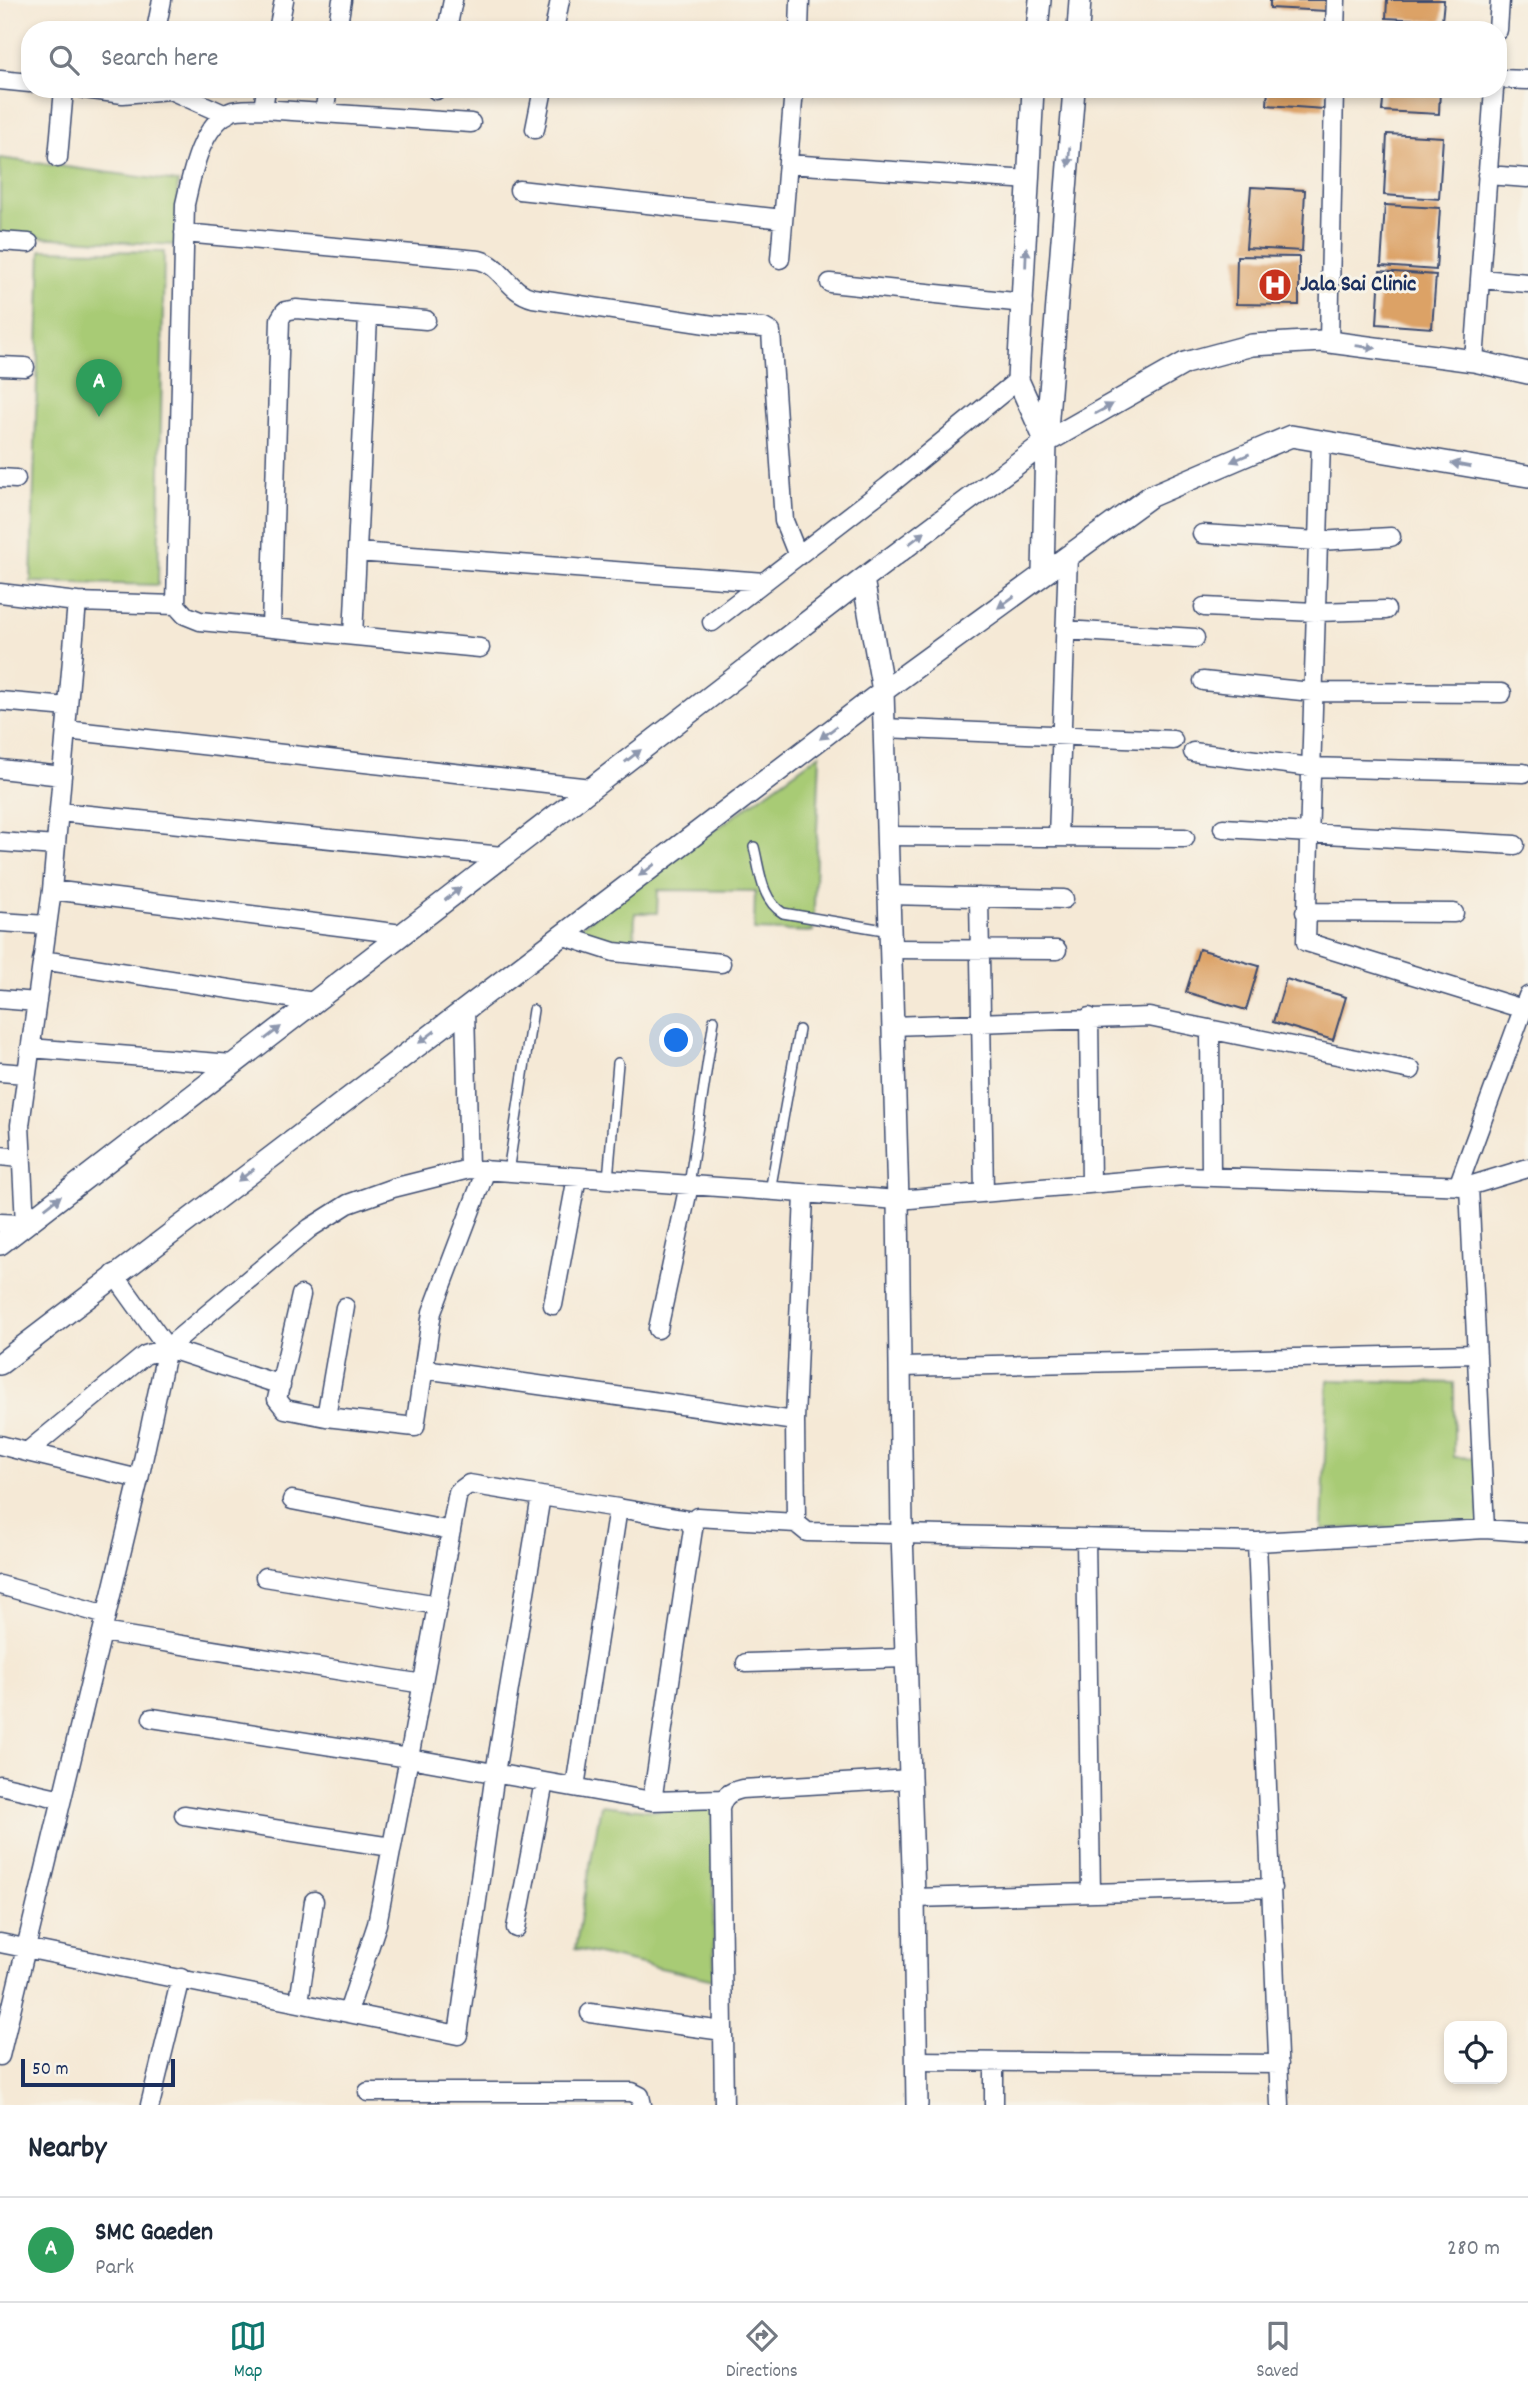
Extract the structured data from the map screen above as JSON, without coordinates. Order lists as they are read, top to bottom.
{
  "places": {
    "hospital": ["Jala Sai Clinic"]
  },
  "scale_bar": "50 m",
  "page": {
    "search": "Search here",
    "pins": "A",
    "scale": "50 m",
    "heading": "Nearby",
    "list": [
      {
        "mark": "A",
        "name": "SMC Gaeden",
        "note": "Park",
        "value": "280 m"
      }
    ],
    "nav": ["Map", "Directions", "Saved"]
  }
}
